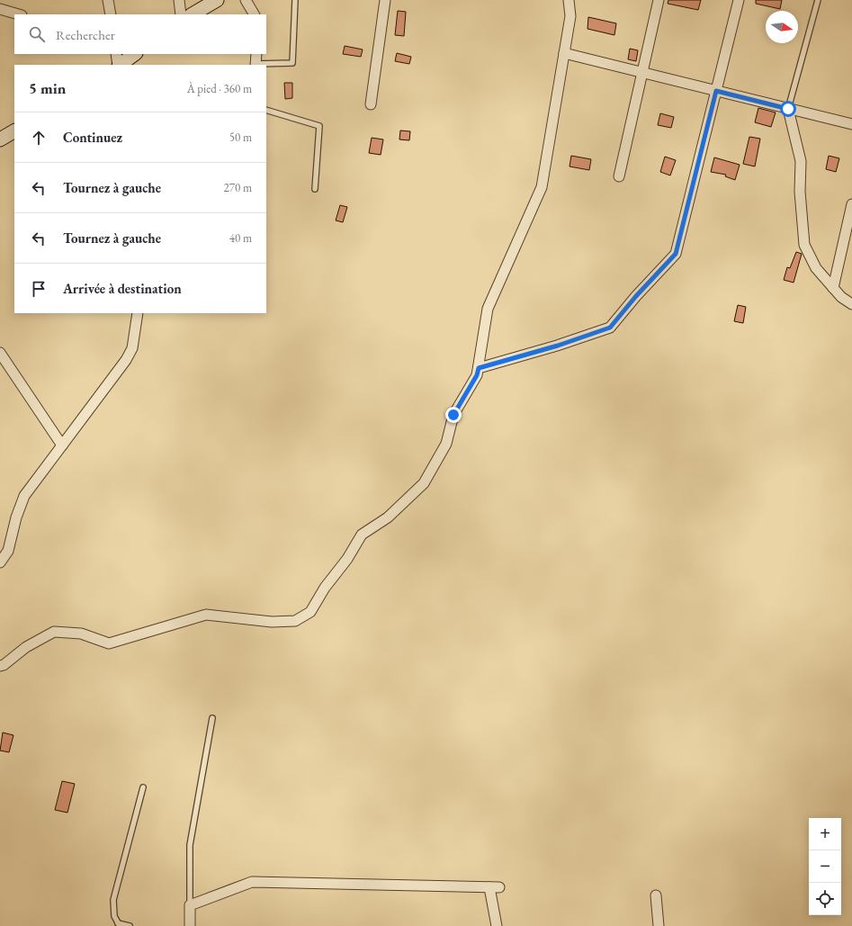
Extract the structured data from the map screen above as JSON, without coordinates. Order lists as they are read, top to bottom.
{
  "north": "right",
  "page": {
    "search": "Rechercher",
    "heading": ["5 min", "À pied · 360 m"],
    "list": [
      ["Continuez", "50 m"],
      ["Tournez à gauche", "270 m"],
      ["Tournez à gauche", "40 m"],
      "Arrivée à destination"
    ],
    "map_buttons": ["+", "−"]
  }
}
